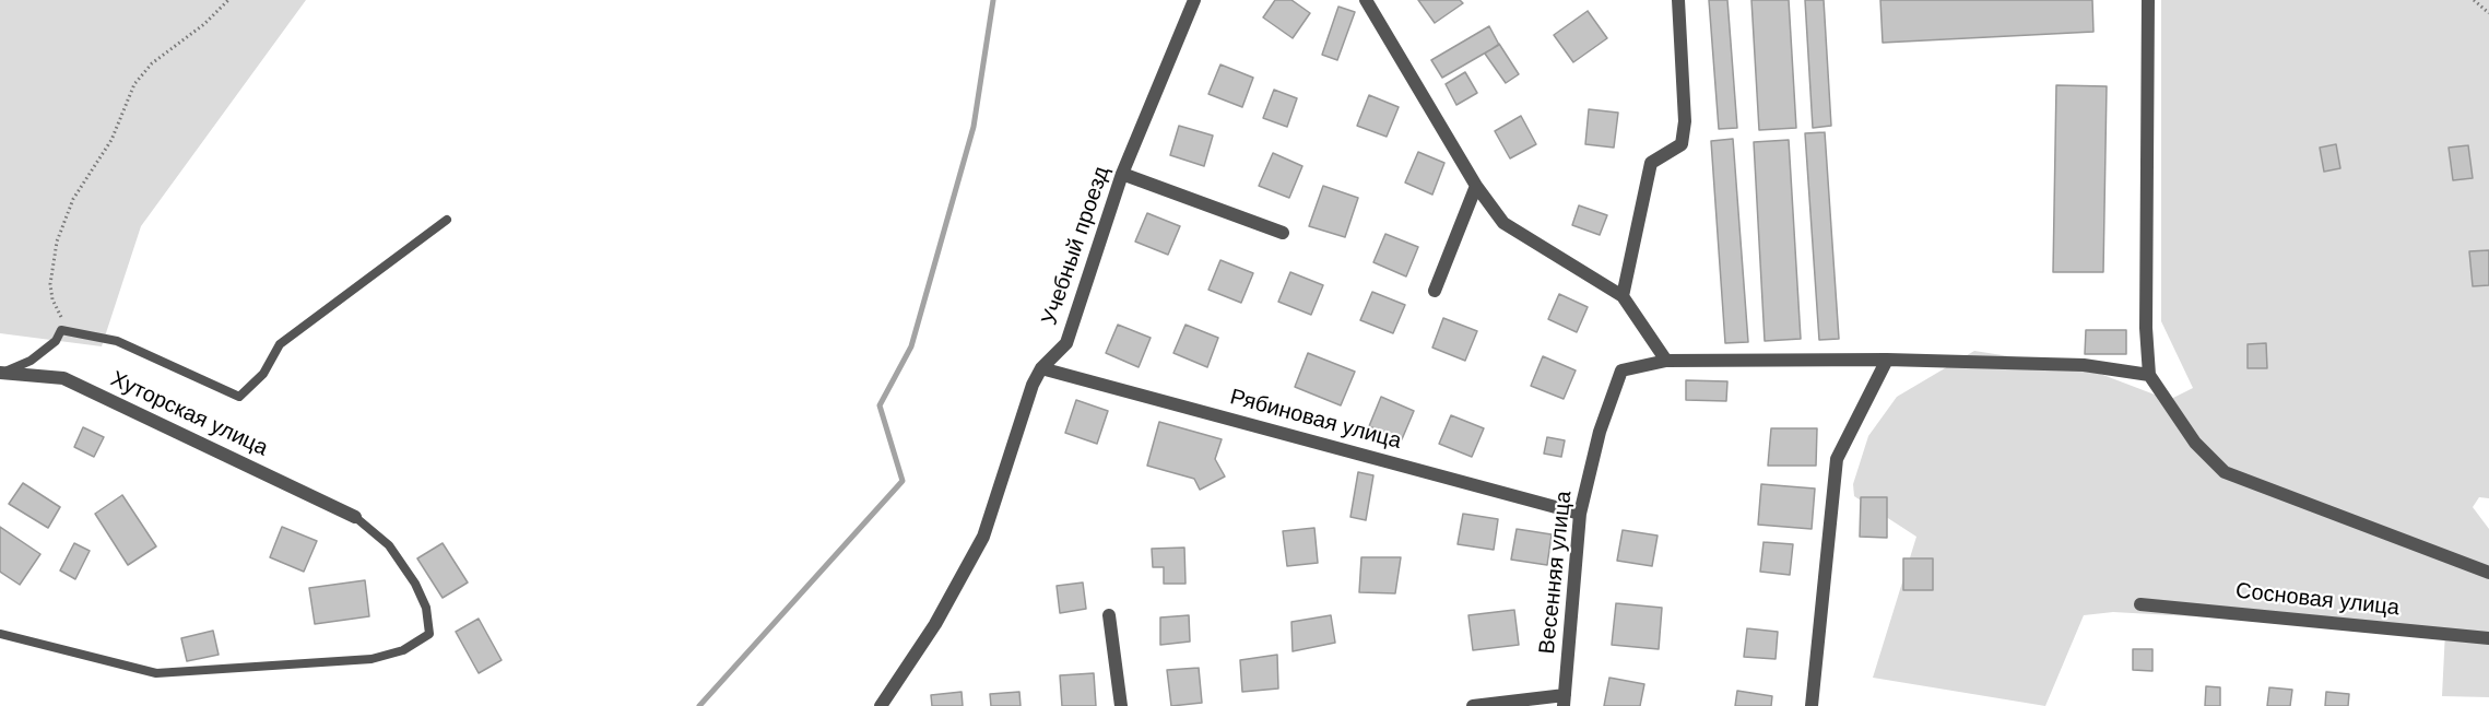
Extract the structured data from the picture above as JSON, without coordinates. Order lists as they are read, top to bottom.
{
  "streets": {
    "street": [
      "Учебный проезд",
      "Хуторская улица",
      "Рябиновая улица",
      "Весенняя улица",
      "Сосновая улица"
    ]
  },
  "crossings": [
    ["Учебный проезд", "Рябиновая улица"],
    ["Рябиновая улица", "Весенняя улица"]
  ]
}
